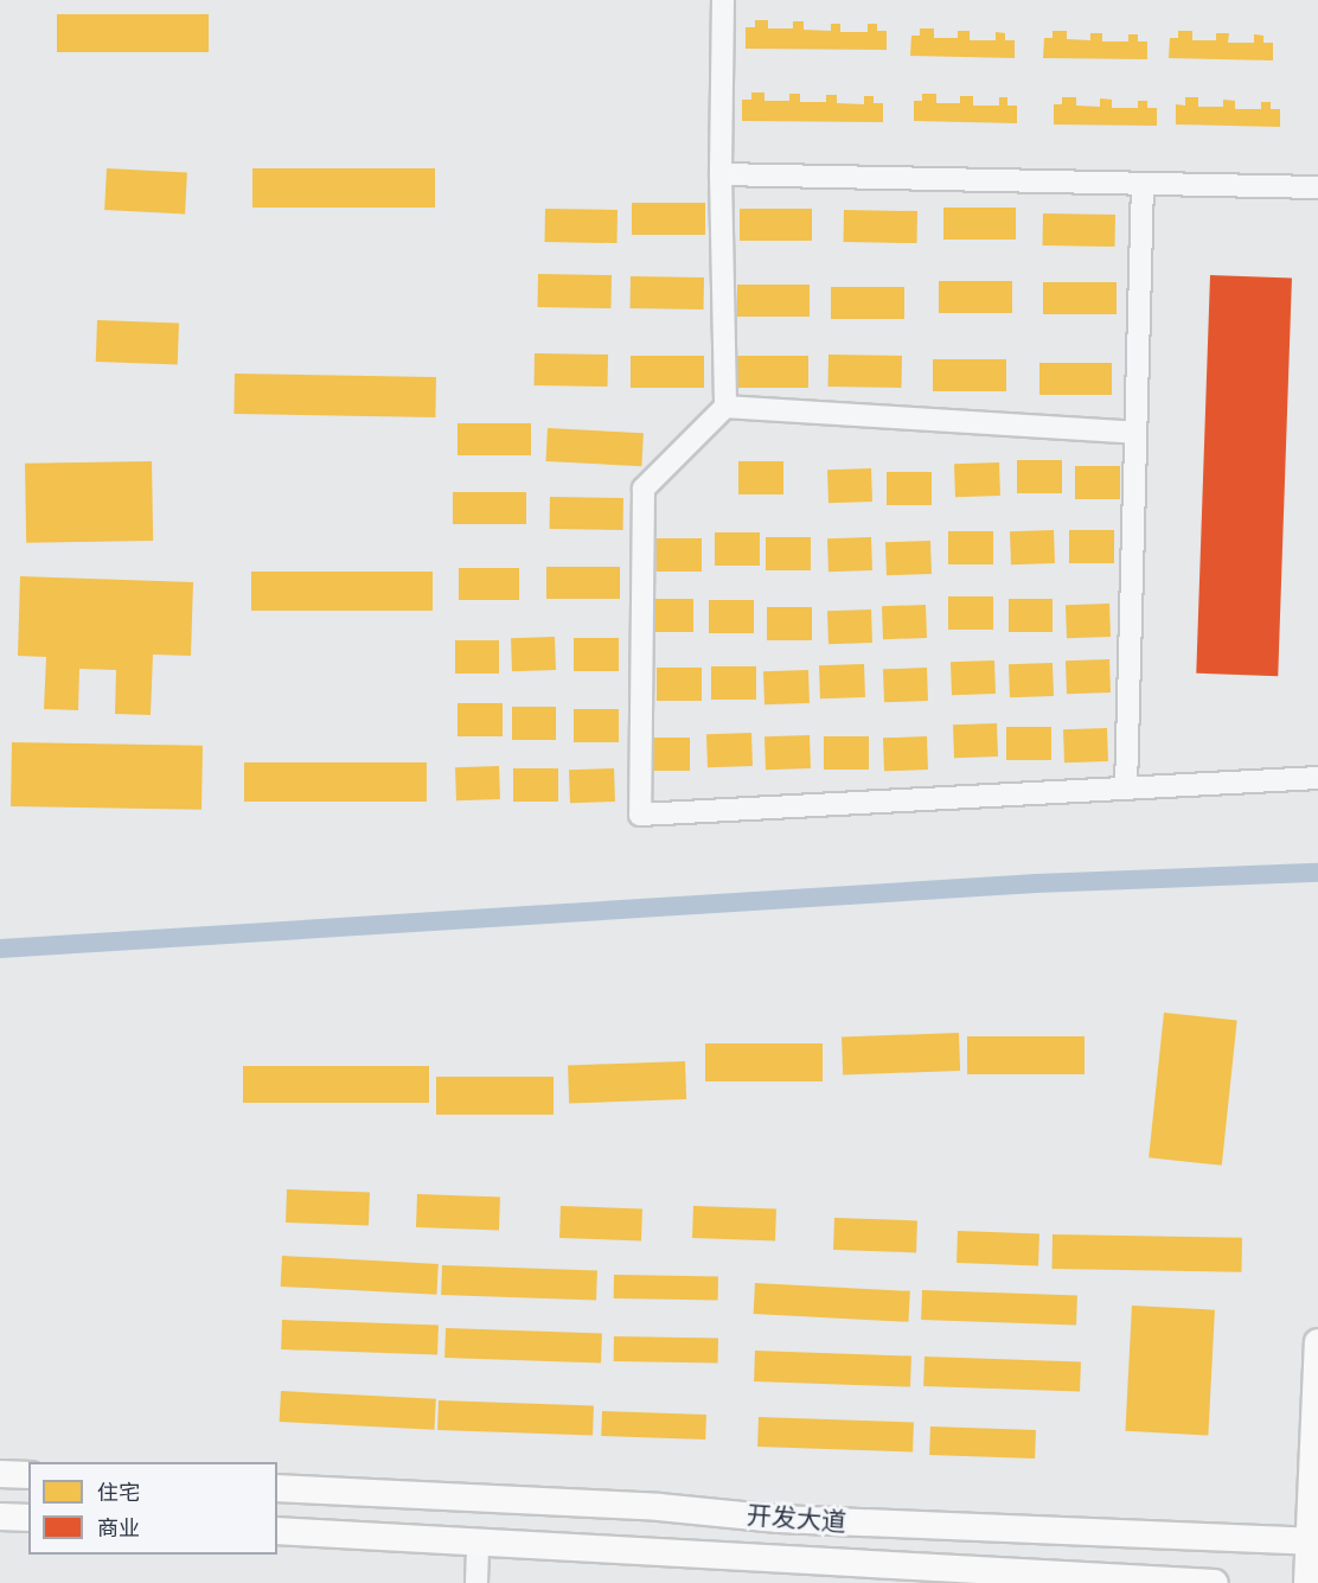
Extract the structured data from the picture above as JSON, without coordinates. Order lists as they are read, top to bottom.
{
  "streets": {
    "main road": ["开发大道"]
  },
  "legend": ["住宅", "商业"]
}
